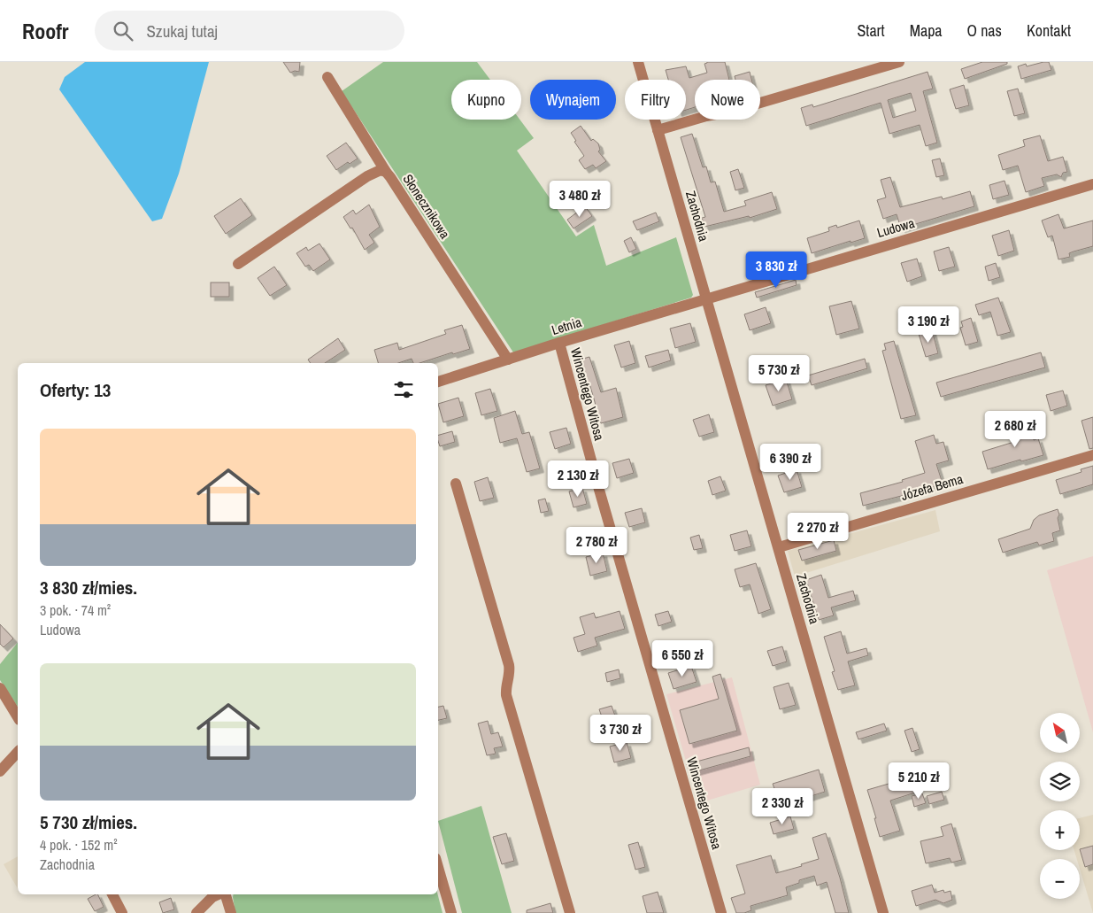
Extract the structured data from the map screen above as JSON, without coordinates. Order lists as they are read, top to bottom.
{
  "streets": {
    "street": [
      "Słonecznikowa",
      "Zachodnia",
      "Ludowa",
      "Letnia",
      "Wincentego Witosa",
      "Józefa Bema"
    ]
  },
  "crossings": [
    ["Słonecznikowa", "Letnia"],
    ["Zachodnia", "Ludowa"],
    ["Zachodnia", "Letnia"],
    ["Zachodnia", "Józefa Bema"],
    ["Ludowa", "Letnia"],
    ["Letnia", "Wincentego Witosa"]
  ],
  "north": "top left",
  "page": {
    "header": "Roofr",
    "search": "Szukaj tutaj",
    "nav": [
      "Start",
      "Mapa",
      "O nas",
      "Kontakt"
    ],
    "chip": [
      "Kupno",
      "Wynajem",
      "Filtry",
      "Nowe"
    ],
    "price": [
      "3 480 zł",
      "3 830 zł",
      "3 190 zł",
      "5 730 zł",
      "2 680 zł",
      "6 390 zł",
      "2 130 zł",
      "2 270 zł",
      "2 780 zł",
      "6 550 zł",
      "3 730 zł",
      "5 210 zł",
      "2 330 zł"
    ],
    "heading": "Oferty: 13",
    "list": [
      {
        "name": "3 830 zł/mies.",
        "note": "3 pok. · 74 m² · Ludowa"
      },
      {
        "name": "5 730 zł/mies.",
        "note": "4 pok. · 152 m² · Zachodnia"
      }
    ],
    "map_buttons": ["+", "−"]
  }
}
